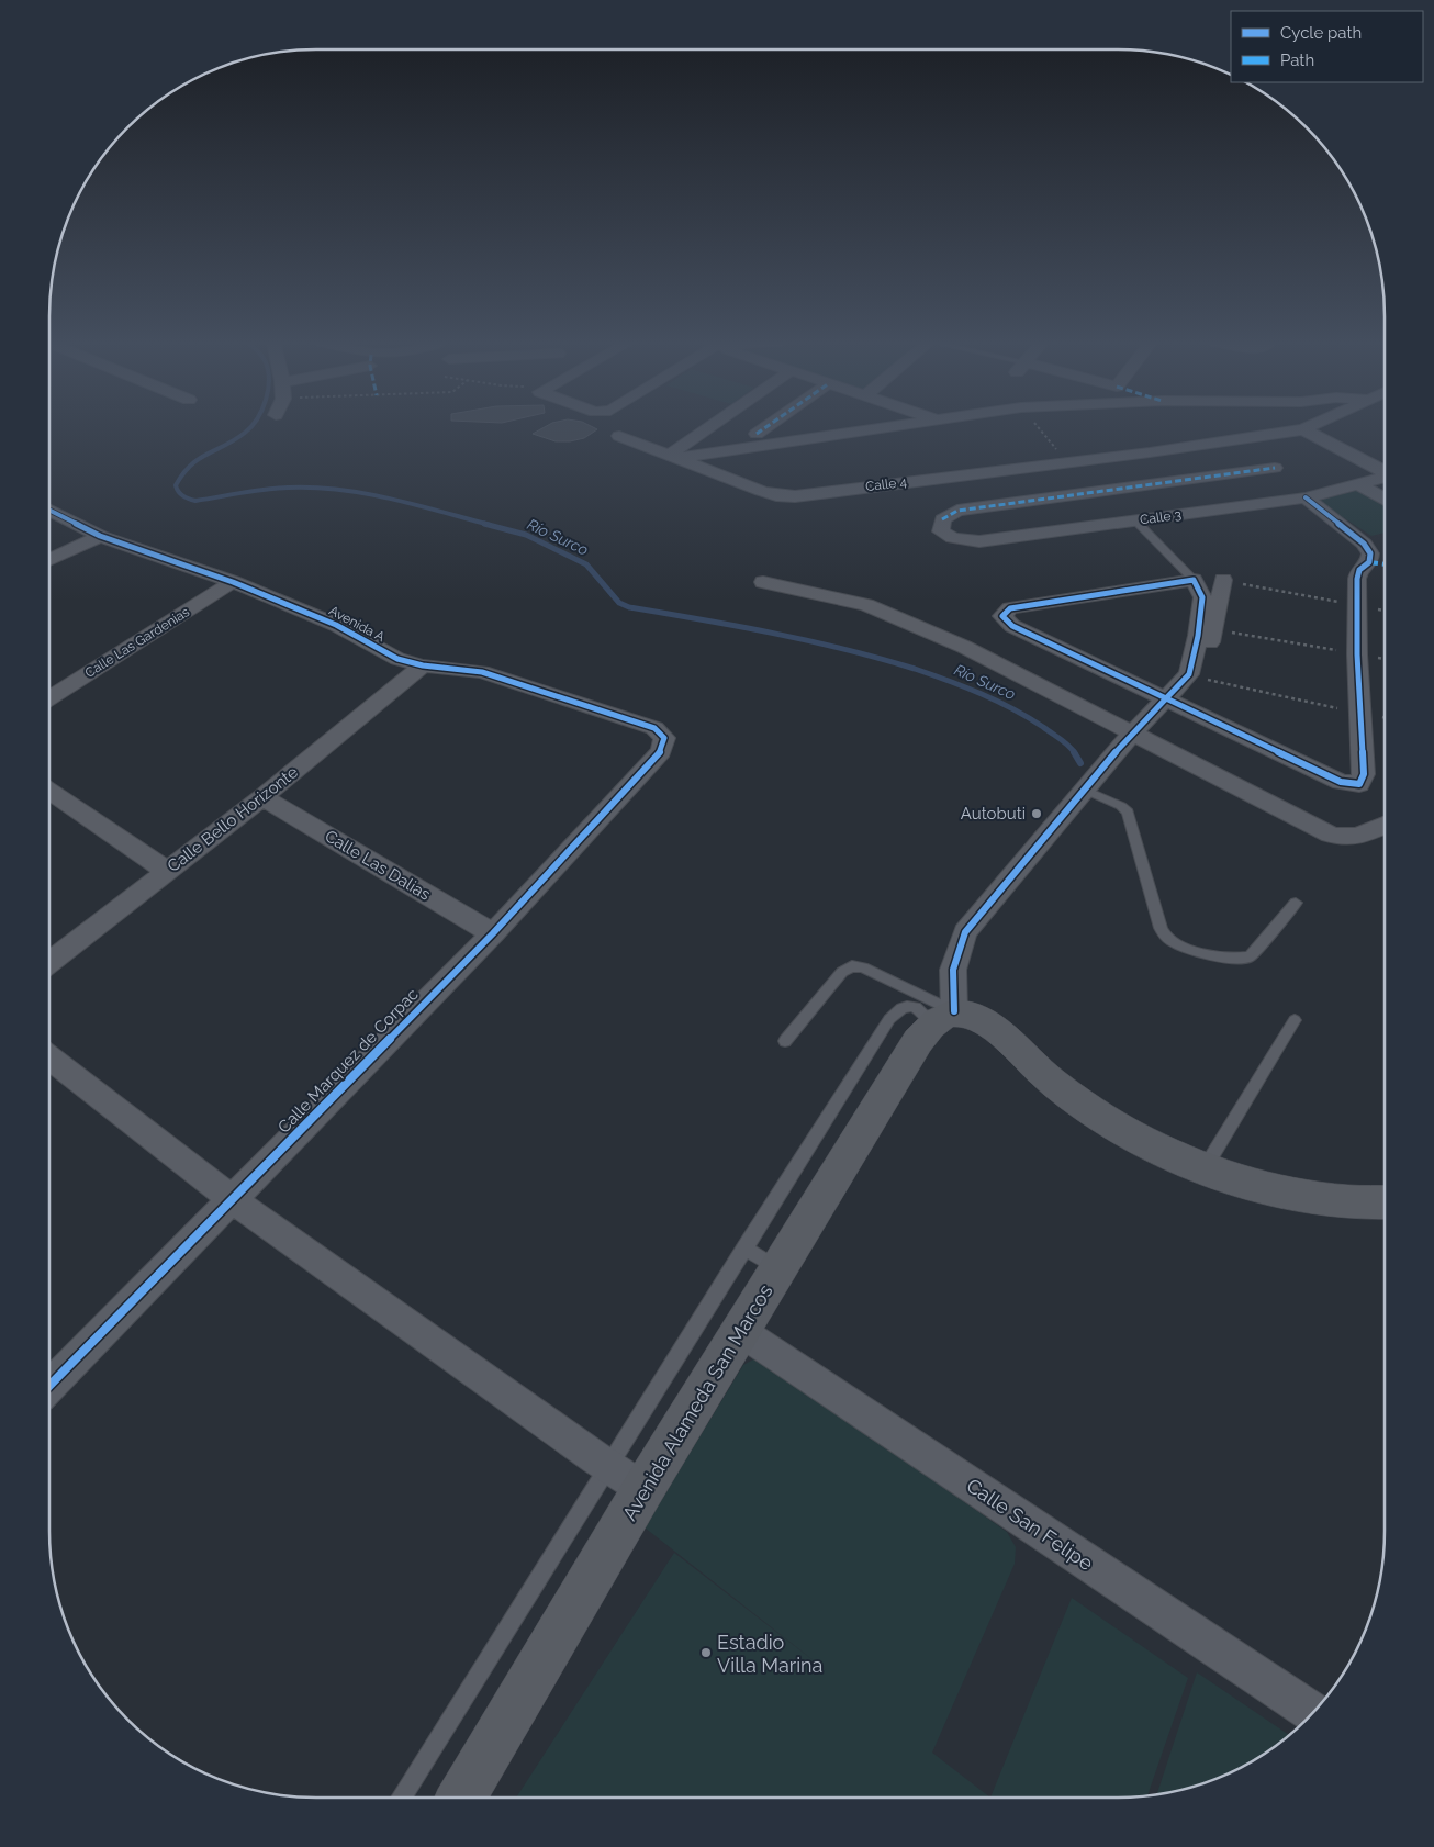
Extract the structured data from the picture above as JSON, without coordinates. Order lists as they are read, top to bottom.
{
  "streets": {
    "street": [
      "Calle 4",
      "Calle 3",
      "Avenida A",
      "Calle Las Gardenias",
      "Calle Bello Horizonte",
      "Calle Las Dalias",
      "Calle Marquez de Corpac",
      "Avenida Alameda San Marcos",
      "Calle San Felipe"
    ]
  },
  "crossings": [
    ["Avenida A", "Calle Las Gardenias"],
    ["Avenida A", "Calle Bello Horizonte"],
    ["Avenida A", "Calle Marquez de Corpac"],
    ["Calle Bello Horizonte", "Calle Las Dalias"],
    ["Calle Las Dalias", "Calle Marquez de Corpac"],
    ["Avenida Alameda San Marcos", "Calle San Felipe"]
  ],
  "water": ["Río Surco"],
  "places": ["Autobuti", "Estadio Villa Marina"],
  "legend": ["Cycle path", "Path"]
}
